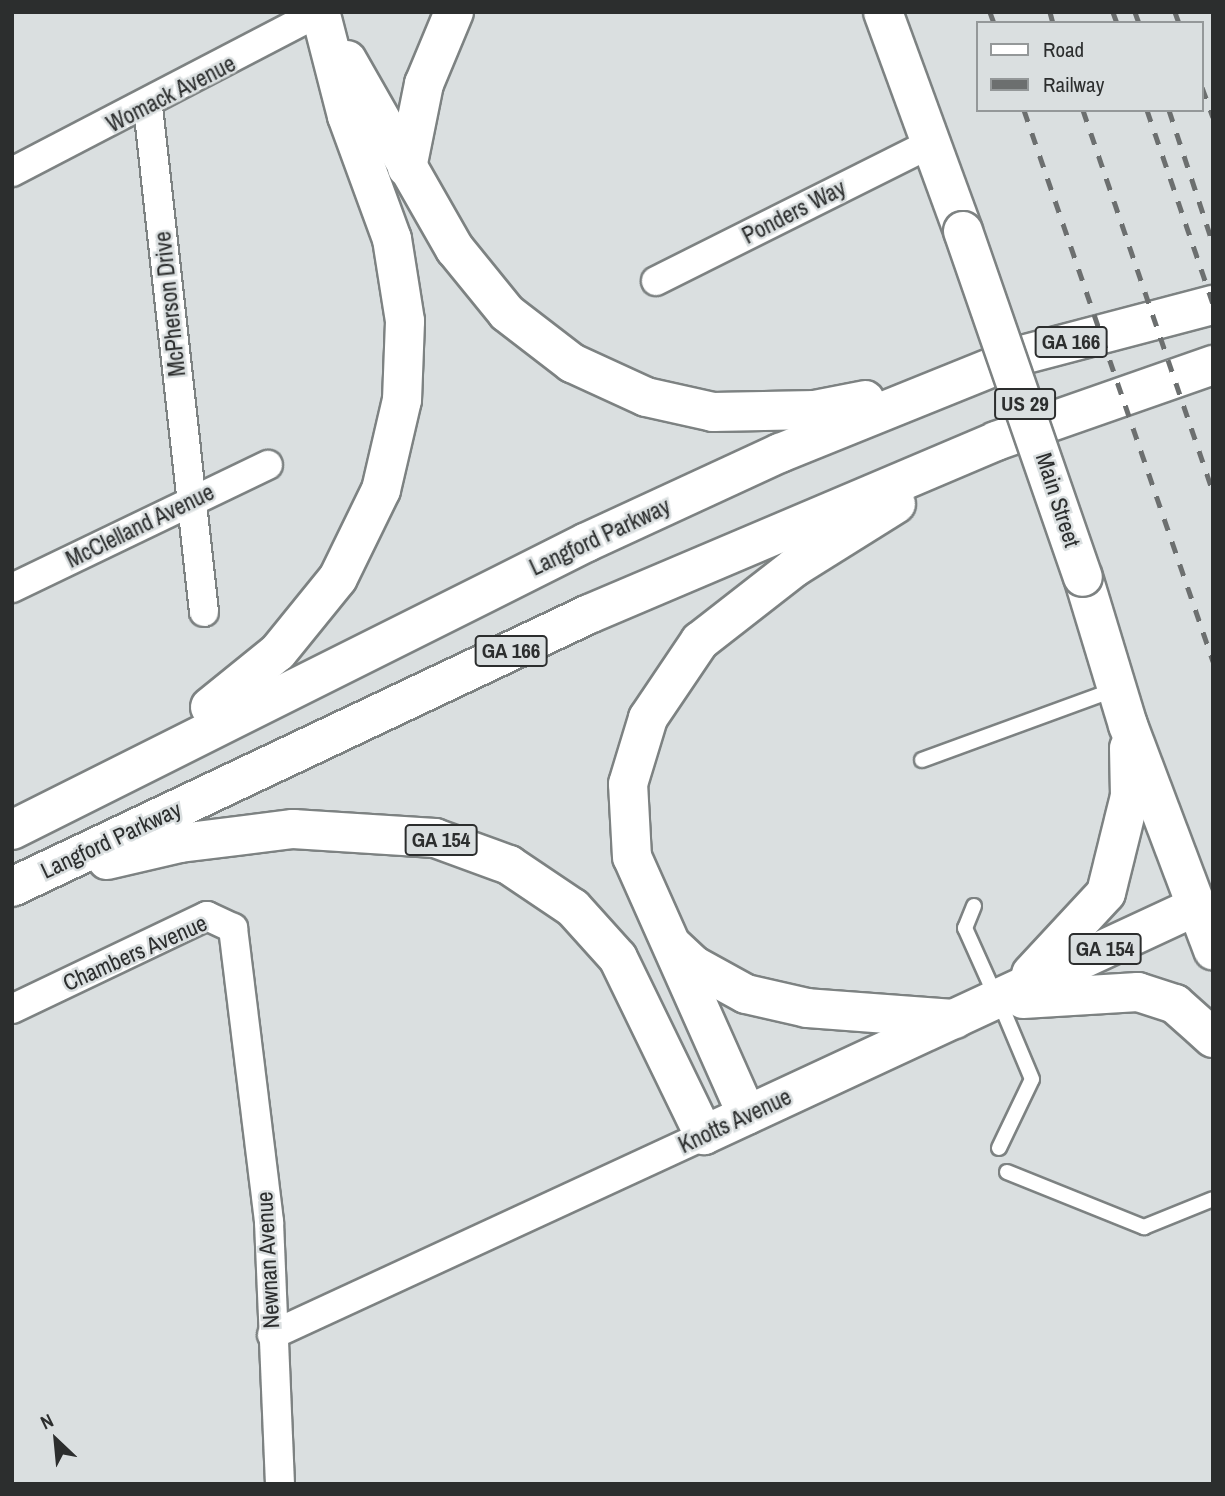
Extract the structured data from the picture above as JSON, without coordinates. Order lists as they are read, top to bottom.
{
  "streets": {
    "main road": [
      "GA 166",
      "US 29",
      "Main Street",
      "Langford Parkway",
      "GA 154",
      "Knotts Avenue"
    ],
    "street": [
      "Womack Avenue",
      "Ponders Way",
      "McPherson Drive",
      "McClelland Avenue",
      "Chambers Avenue",
      "Newnan Avenue"
    ]
  },
  "crossings": [
    ["Womack Avenue", "McPherson Drive"],
    ["Ponders Way", "Main Street"],
    ["McPherson Drive", "McClelland Avenue"],
    ["Main Street", "Knotts Avenue"],
    ["Langford Parkway", "GA 154"],
    ["GA 154", "Knotts Avenue"],
    ["Chambers Avenue", "Newnan Avenue"],
    ["Knotts Avenue", "Newnan Avenue"]
  ],
  "legend": ["Road", "Railway"],
  "north": "top left"
}
